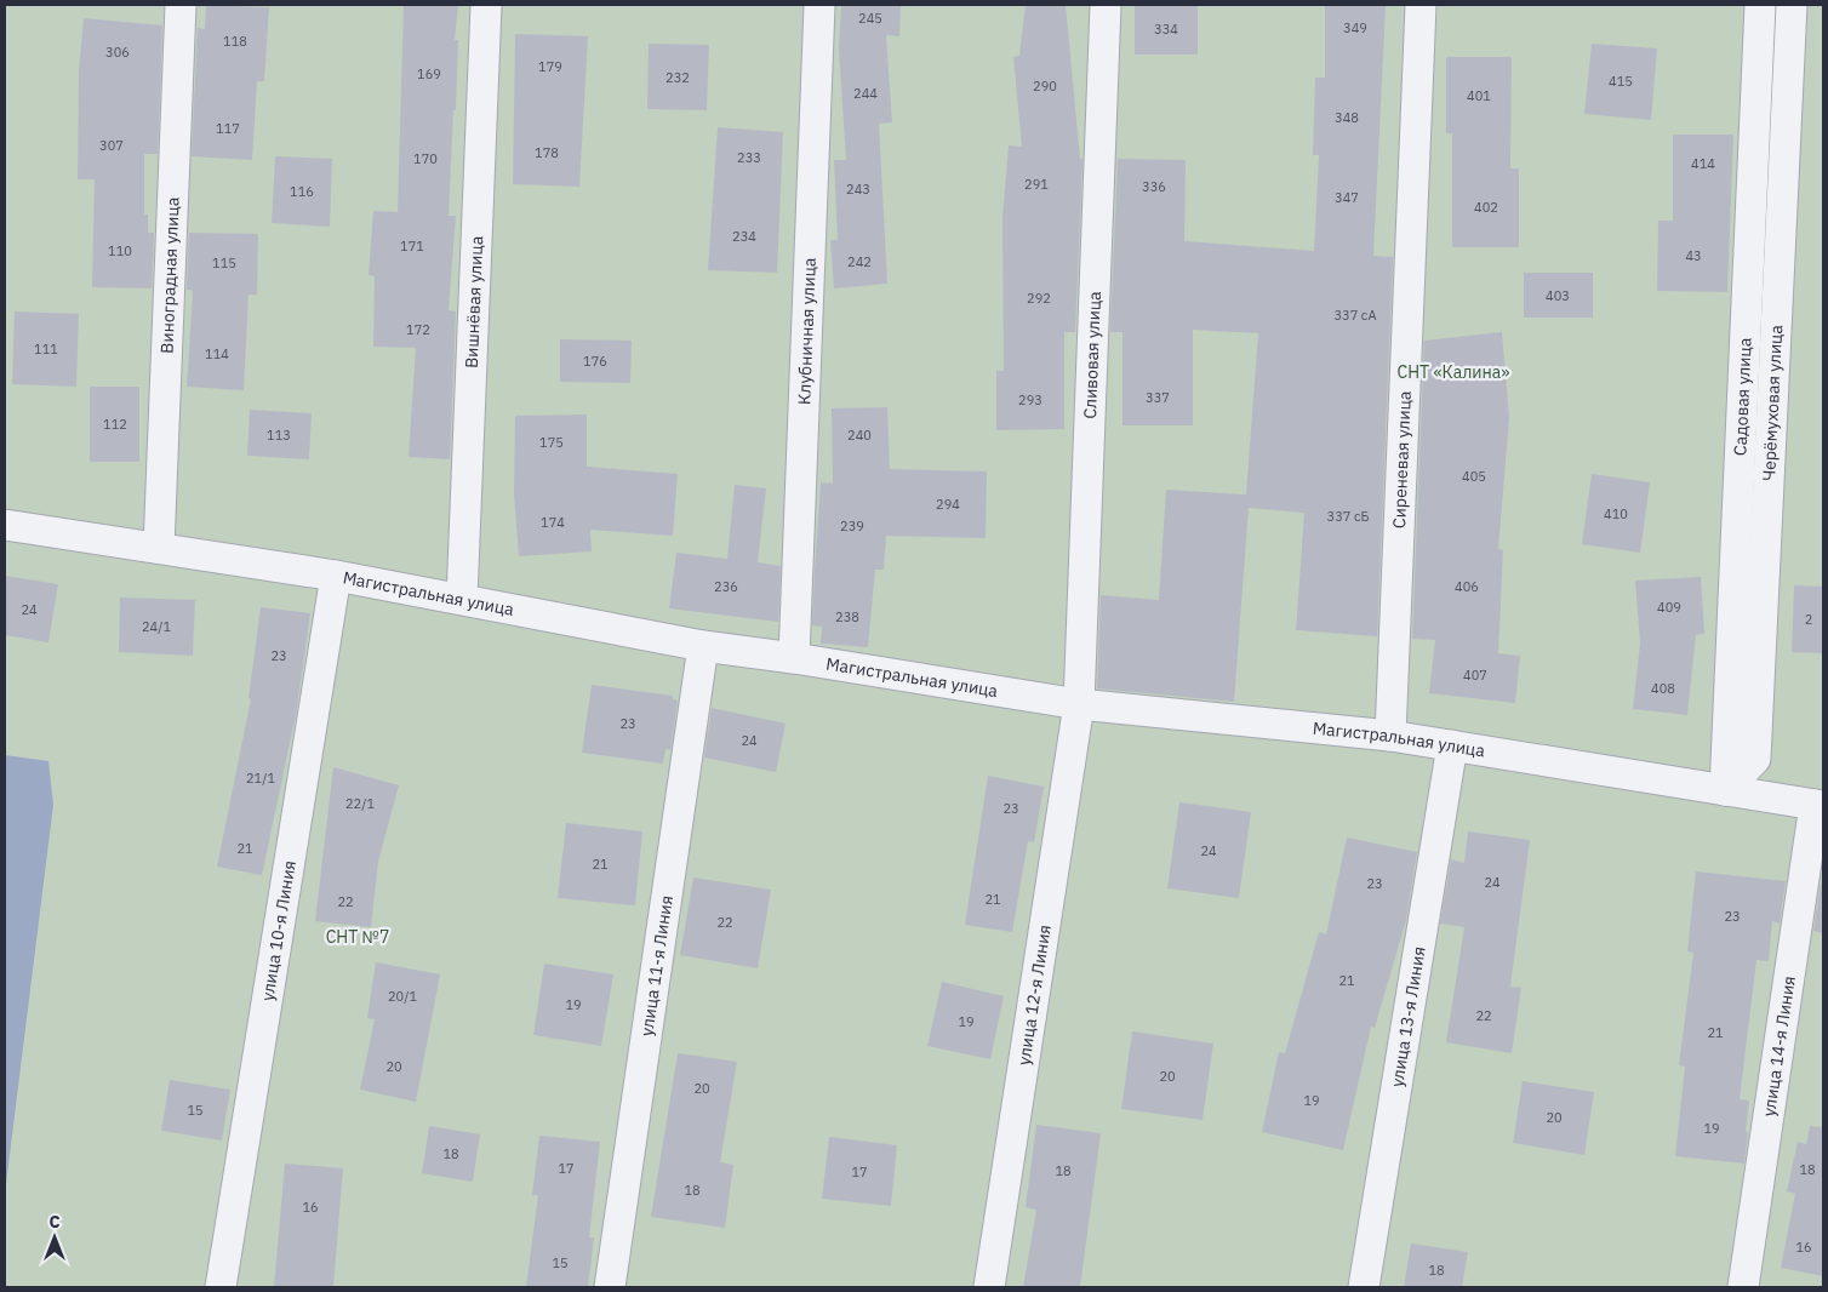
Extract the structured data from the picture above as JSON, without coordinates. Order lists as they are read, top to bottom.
{
  "streets": {
    "street": [
      "Виноградная улица",
      "Вишнёвая улица",
      "Клубничная улица",
      "Сливовая улица",
      "Садовая улица",
      "Черёмуховая улица",
      "Сиреневая улица",
      "Магистральная улица",
      "улица 10-я Линия",
      "улица 11-я Линия",
      "улица 12-я Линия",
      "улица 13-я Линия",
      "улица 14-я Линия"
    ]
  },
  "crossings": [
    ["Виноградная улица", "Магистральная улица"],
    ["Вишнёвая улица", "Магистральная улица"],
    ["Клубничная улица", "Магистральная улица"],
    ["Сливовая улица", "Магистральная улица"],
    ["Сливовая улица", "улица 12-я Линия"],
    ["Садовая улица", "Черёмуховая улица"],
    ["Садовая улица", "Магистральная улица"],
    ["Черёмуховая улица", "Магистральная улица"],
    ["Сиреневая улица", "Магистральная улица"],
    ["Магистральная улица", "улица 10-я Линия"],
    ["Магистральная улица", "улица 11-я Линия"],
    ["Магистральная улица", "улица 12-я Линия"],
    ["Магистральная улица", "улица 13-я Линия"],
    ["Магистральная улица", "улица 14-я Линия"]
  ],
  "parks": ["СНТ «Калина»", "СНТ №7"],
  "house_numbers": [
    "245",
    "349",
    "334",
    "118",
    "306",
    "179",
    "169",
    "232",
    "415",
    "290",
    "244",
    "401",
    "348",
    "117",
    "307",
    "178",
    "233",
    "170",
    "414",
    "291",
    "336",
    "243",
    "116",
    "347",
    "402",
    "234",
    "171",
    "110",
    "43",
    "242",
    "115",
    "403",
    "292",
    "337 сА",
    "172",
    "111",
    "114",
    "176",
    "337",
    "293",
    "112",
    "113",
    "240",
    "175",
    "405",
    "294",
    "410",
    "337 сБ",
    "174",
    "239",
    "236",
    "406",
    "409",
    "24",
    "238",
    "2",
    "24/1",
    "23",
    "407",
    "408",
    "23",
    "24",
    "21/1",
    "22/1",
    "23",
    "21",
    "24",
    "21",
    "24",
    "23",
    "21",
    "22",
    "23",
    "22",
    "21",
    "20/1",
    "19",
    "22",
    "19",
    "21",
    "20",
    "20",
    "20",
    "19",
    "15",
    "20",
    "19",
    "18",
    "17",
    "18",
    "18",
    "17",
    "18",
    "16",
    "16",
    "15",
    "18"
  ],
  "north": "top"
}
